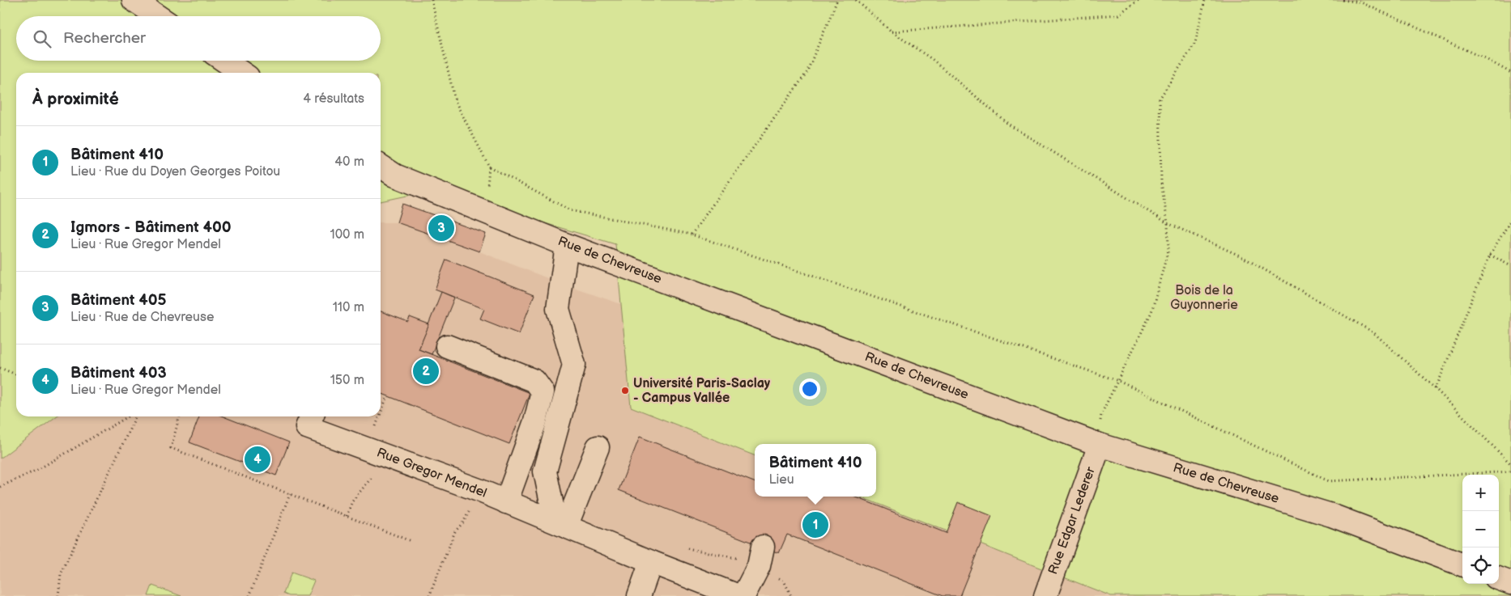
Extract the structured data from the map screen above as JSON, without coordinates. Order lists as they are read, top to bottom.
{
  "streets": {
    "street": ["Rue de Chevreuse", "Rue Gregor Mendel", "Rue Edgar Lederer"]
  },
  "crossings": [
    ["Rue de Chevreuse", "Rue Edgar Lederer"]
  ],
  "parks": ["Bois de la Guyonnerie"],
  "places": ["Université Paris-Saclay - Campus Vallée"],
  "page": {
    "search": "Rechercher",
    "heading": ["À proximité", "4 résultats"],
    "list": [
      {
        "mark": "1",
        "name": "Bâtiment 410",
        "note": "Lieu · Rue du Doyen Georges Poitou",
        "value": "40 m"
      },
      {
        "mark": "2",
        "name": "Igmors - Bâtiment 400",
        "note": "Lieu · Rue Gregor Mendel",
        "value": "100 m"
      },
      {
        "mark": "3",
        "name": "Bâtiment 405",
        "note": "Lieu · Rue de Chevreuse",
        "value": "110 m"
      },
      {
        "mark": "4",
        "name": "Bâtiment 403",
        "note": "Lieu · Rue Gregor Mendel",
        "value": "150 m"
      }
    ],
    "pins": [
      "3",
      "2",
      "4",
      "1"
    ],
    "popup": ["Bâtiment 410", "Lieu"],
    "map_buttons": ["+", "−"]
  }
}
